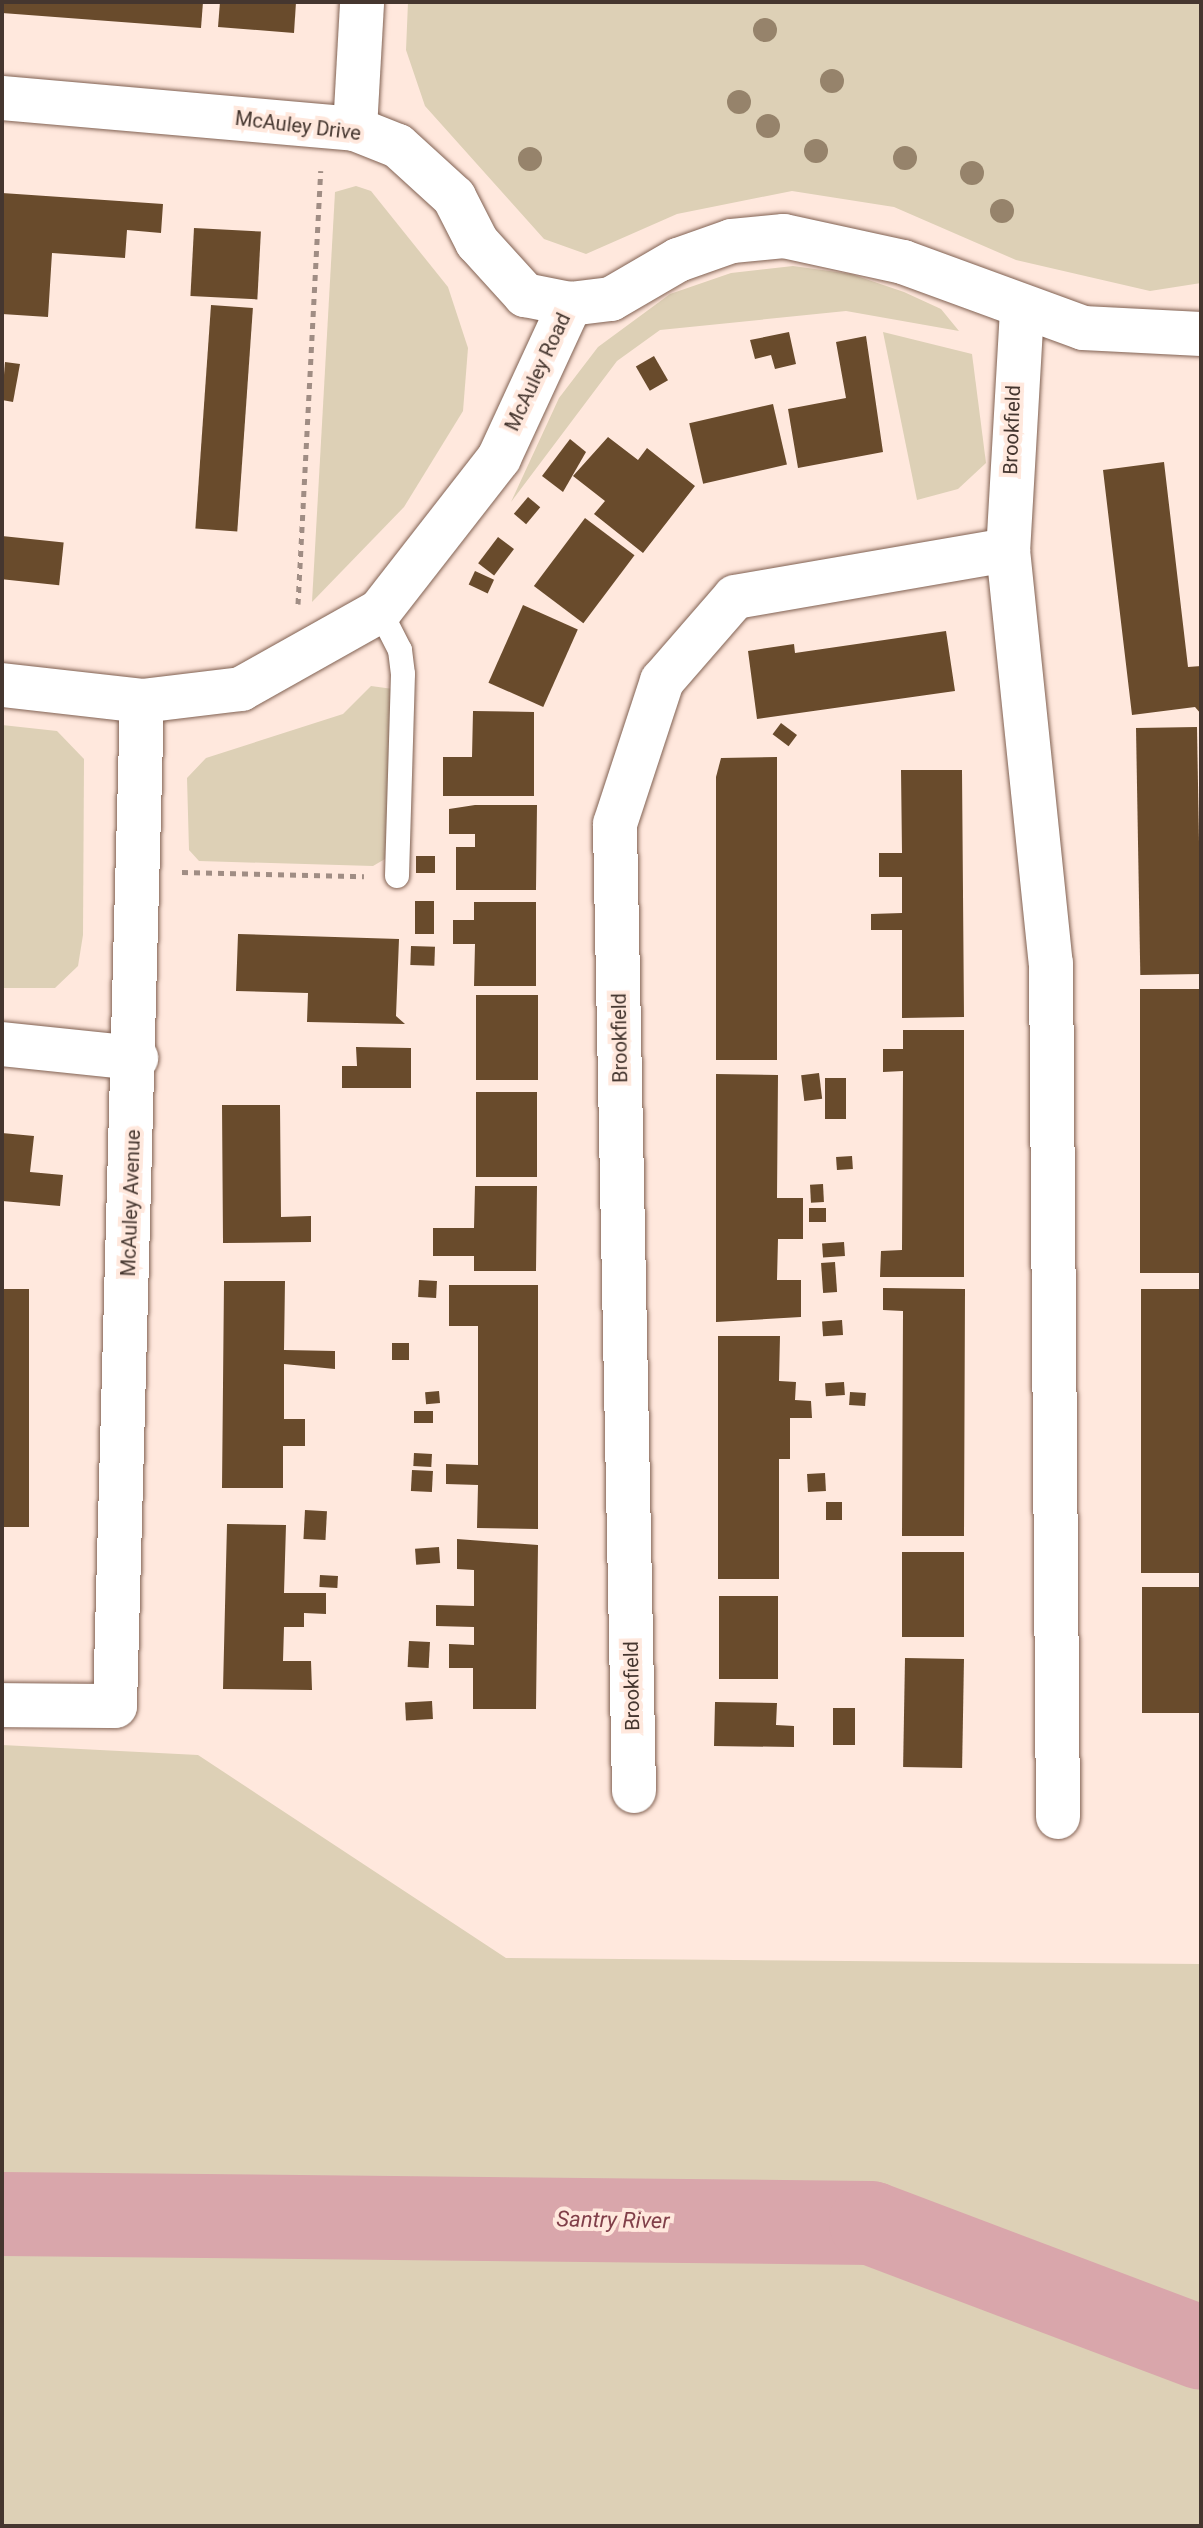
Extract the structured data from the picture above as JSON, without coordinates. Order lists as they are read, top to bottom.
{
  "streets": {
    "street": [
      "McAuley Drive",
      "McAuley Road",
      "Brookfield",
      "McAuley Avenue"
    ]
  },
  "crossings": [
    ["McAuley Drive", "McAuley Road"],
    ["McAuley Road", "Brookfield"],
    ["McAuley Road", "McAuley Avenue"]
  ],
  "water": ["Santry River"]
}
